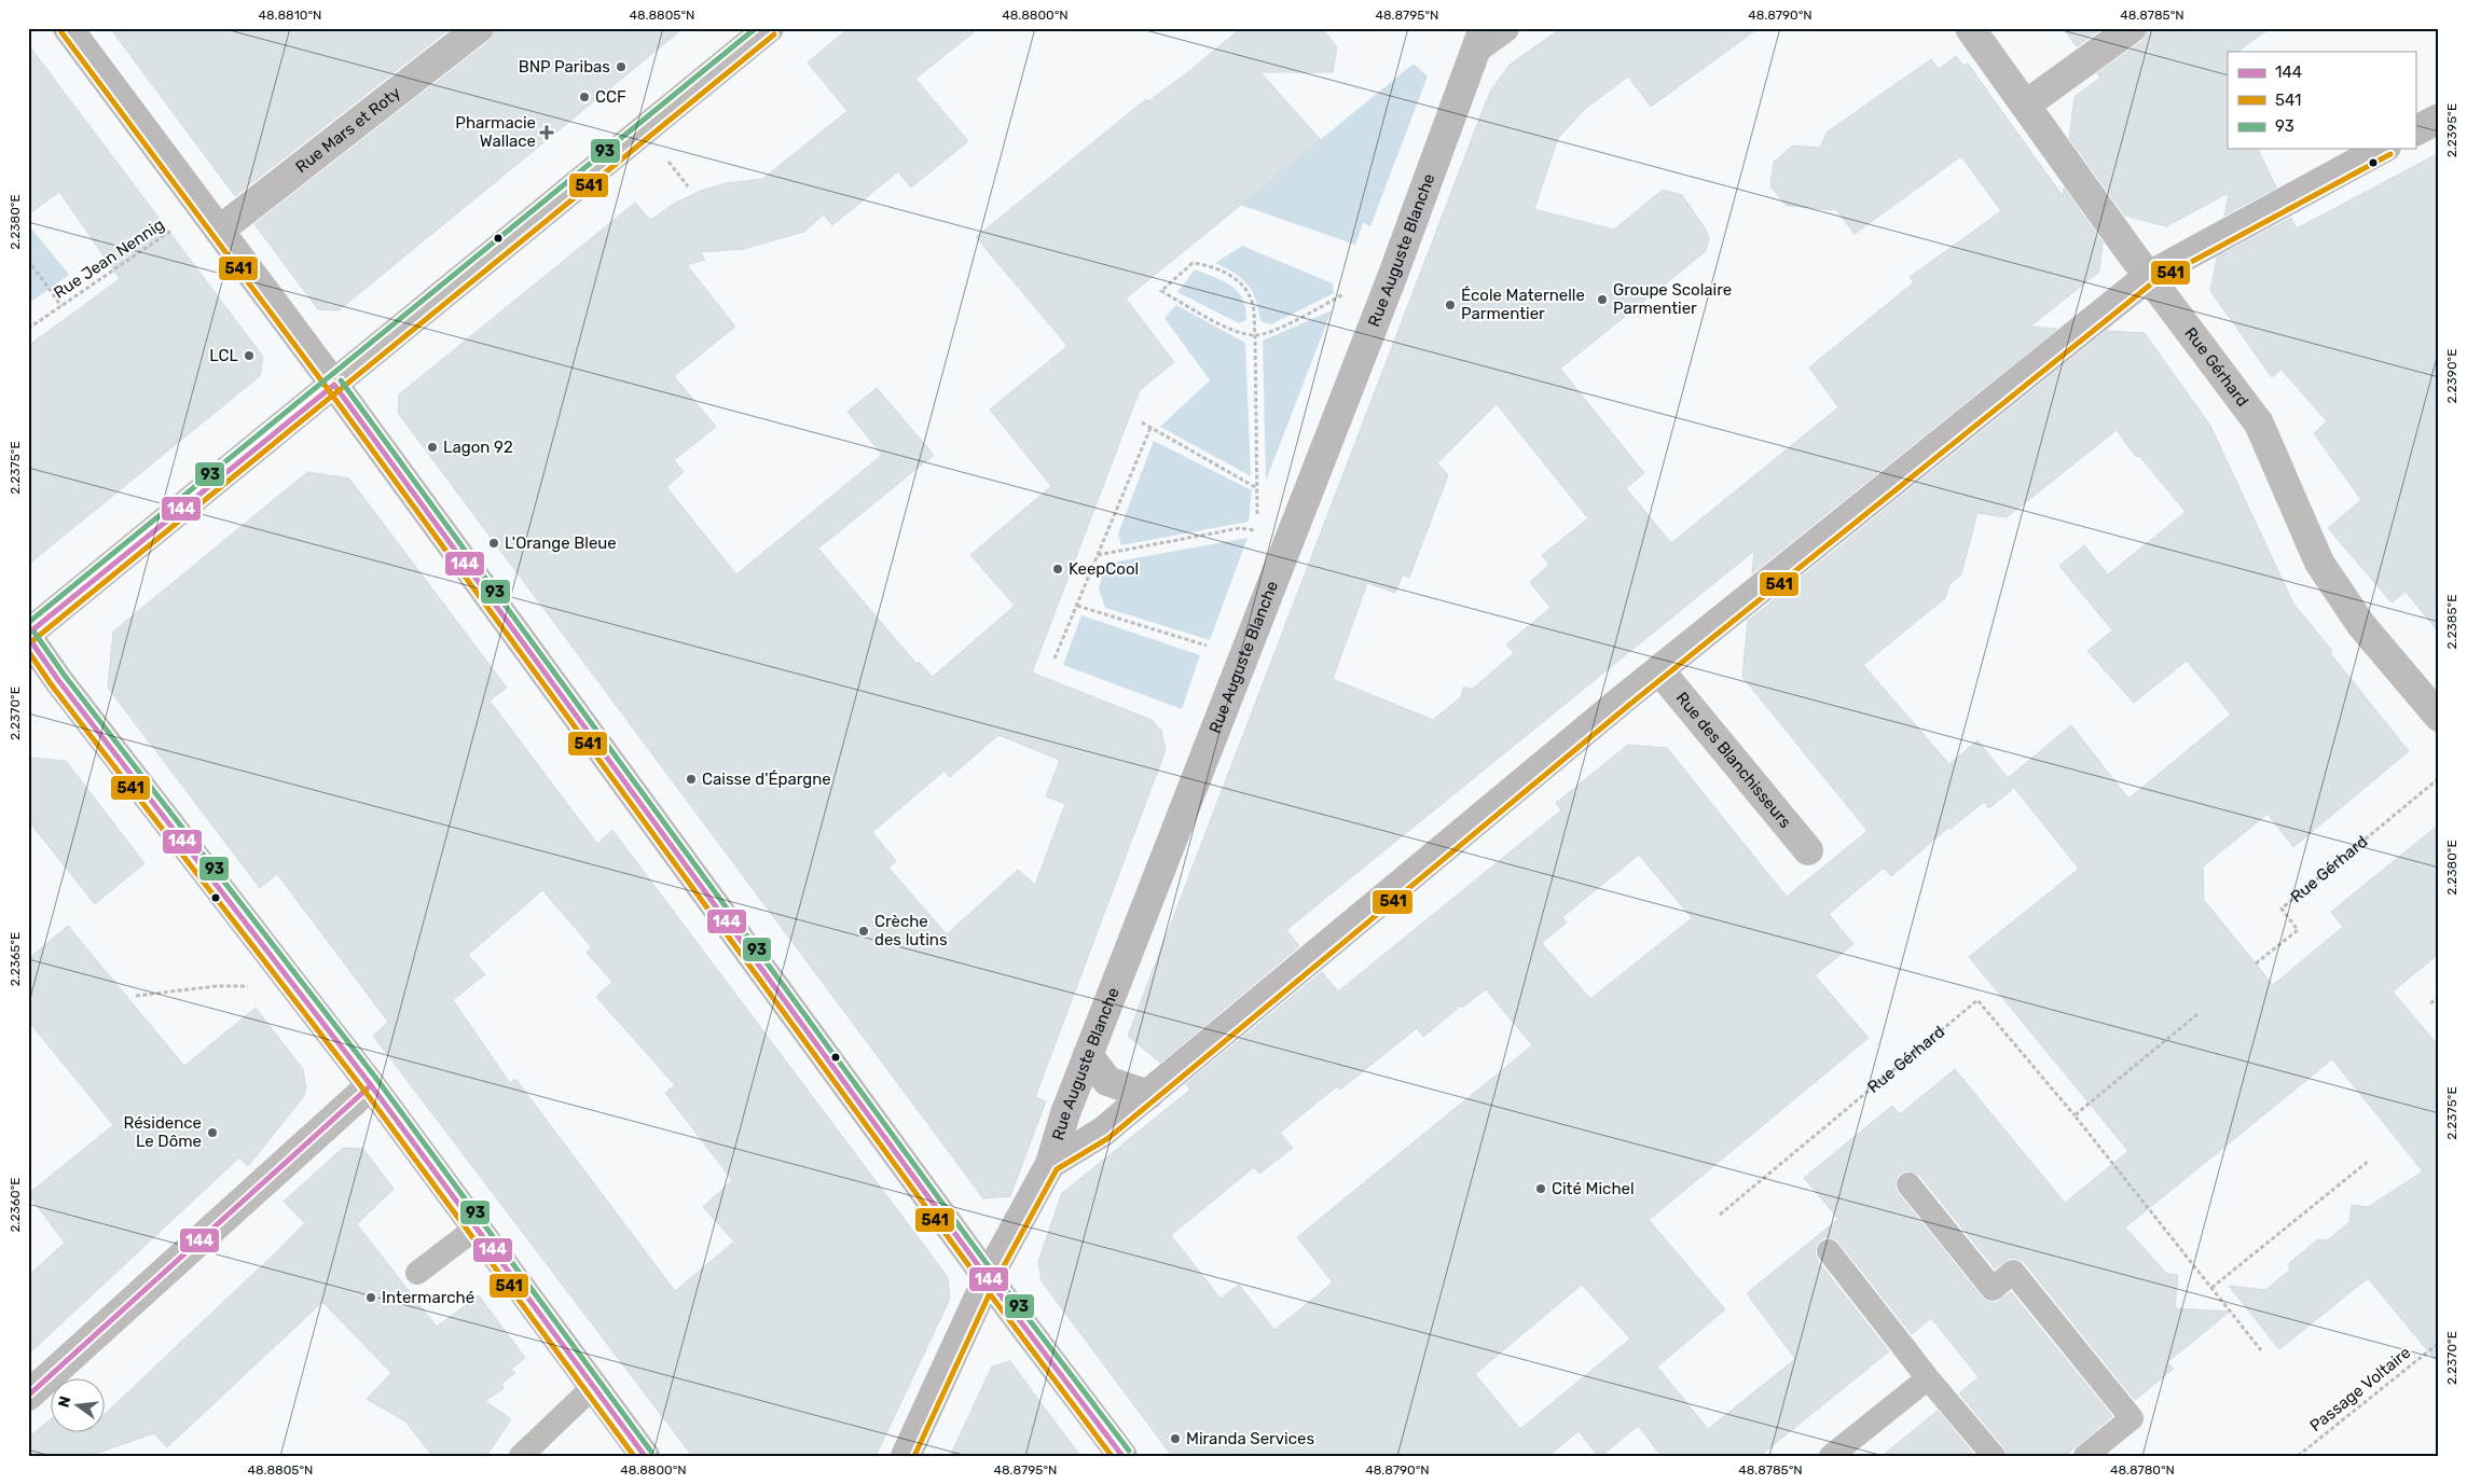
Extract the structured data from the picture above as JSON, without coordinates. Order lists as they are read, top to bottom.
{
  "streets": {
    "street": [
      "Rue Mars et Roty",
      "Rue Auguste Blanche",
      "Rue Gérhard",
      "Rue des Blanchisseurs"
    ],
    "path": ["Rue Jean Nennig", "Passage Voltaire"]
  },
  "crossings": [
    ["Rue Mars et Roty", "Rue Jean Nennig"]
  ],
  "places": {
    "other": [
      "BNP Paribas",
      "CCF",
      "Groupe Scolaire Parmentier",
      "École Maternelle Parmentier",
      "LCL",
      "Lagon 92",
      "L'Orange Bleue",
      "KeepCool",
      "Caisse d'Épargne",
      "Crèche des lutins",
      "Résidence Le Dôme",
      "Cité Michel",
      "Intermarché",
      "Miranda Services"
    ],
    "health": ["Pharmacie Wallace"]
  },
  "lines": ["transit line 93", "transit line 541", "transit line 144"],
  "legend": ["144", "541", "93"],
  "north": "left",
  "coordinates": [
    "48.8810°N",
    "48.8805°N",
    "48.8800°N",
    "48.8795°N",
    "48.8790°N",
    "48.8785°N",
    "2.2395°E",
    "2.2380°E",
    "2.2390°E",
    "2.2375°E",
    "2.2385°E",
    "2.2370°E",
    "2.2365°E",
    "2.2360°E",
    "48.8780°N"
  ]
}
